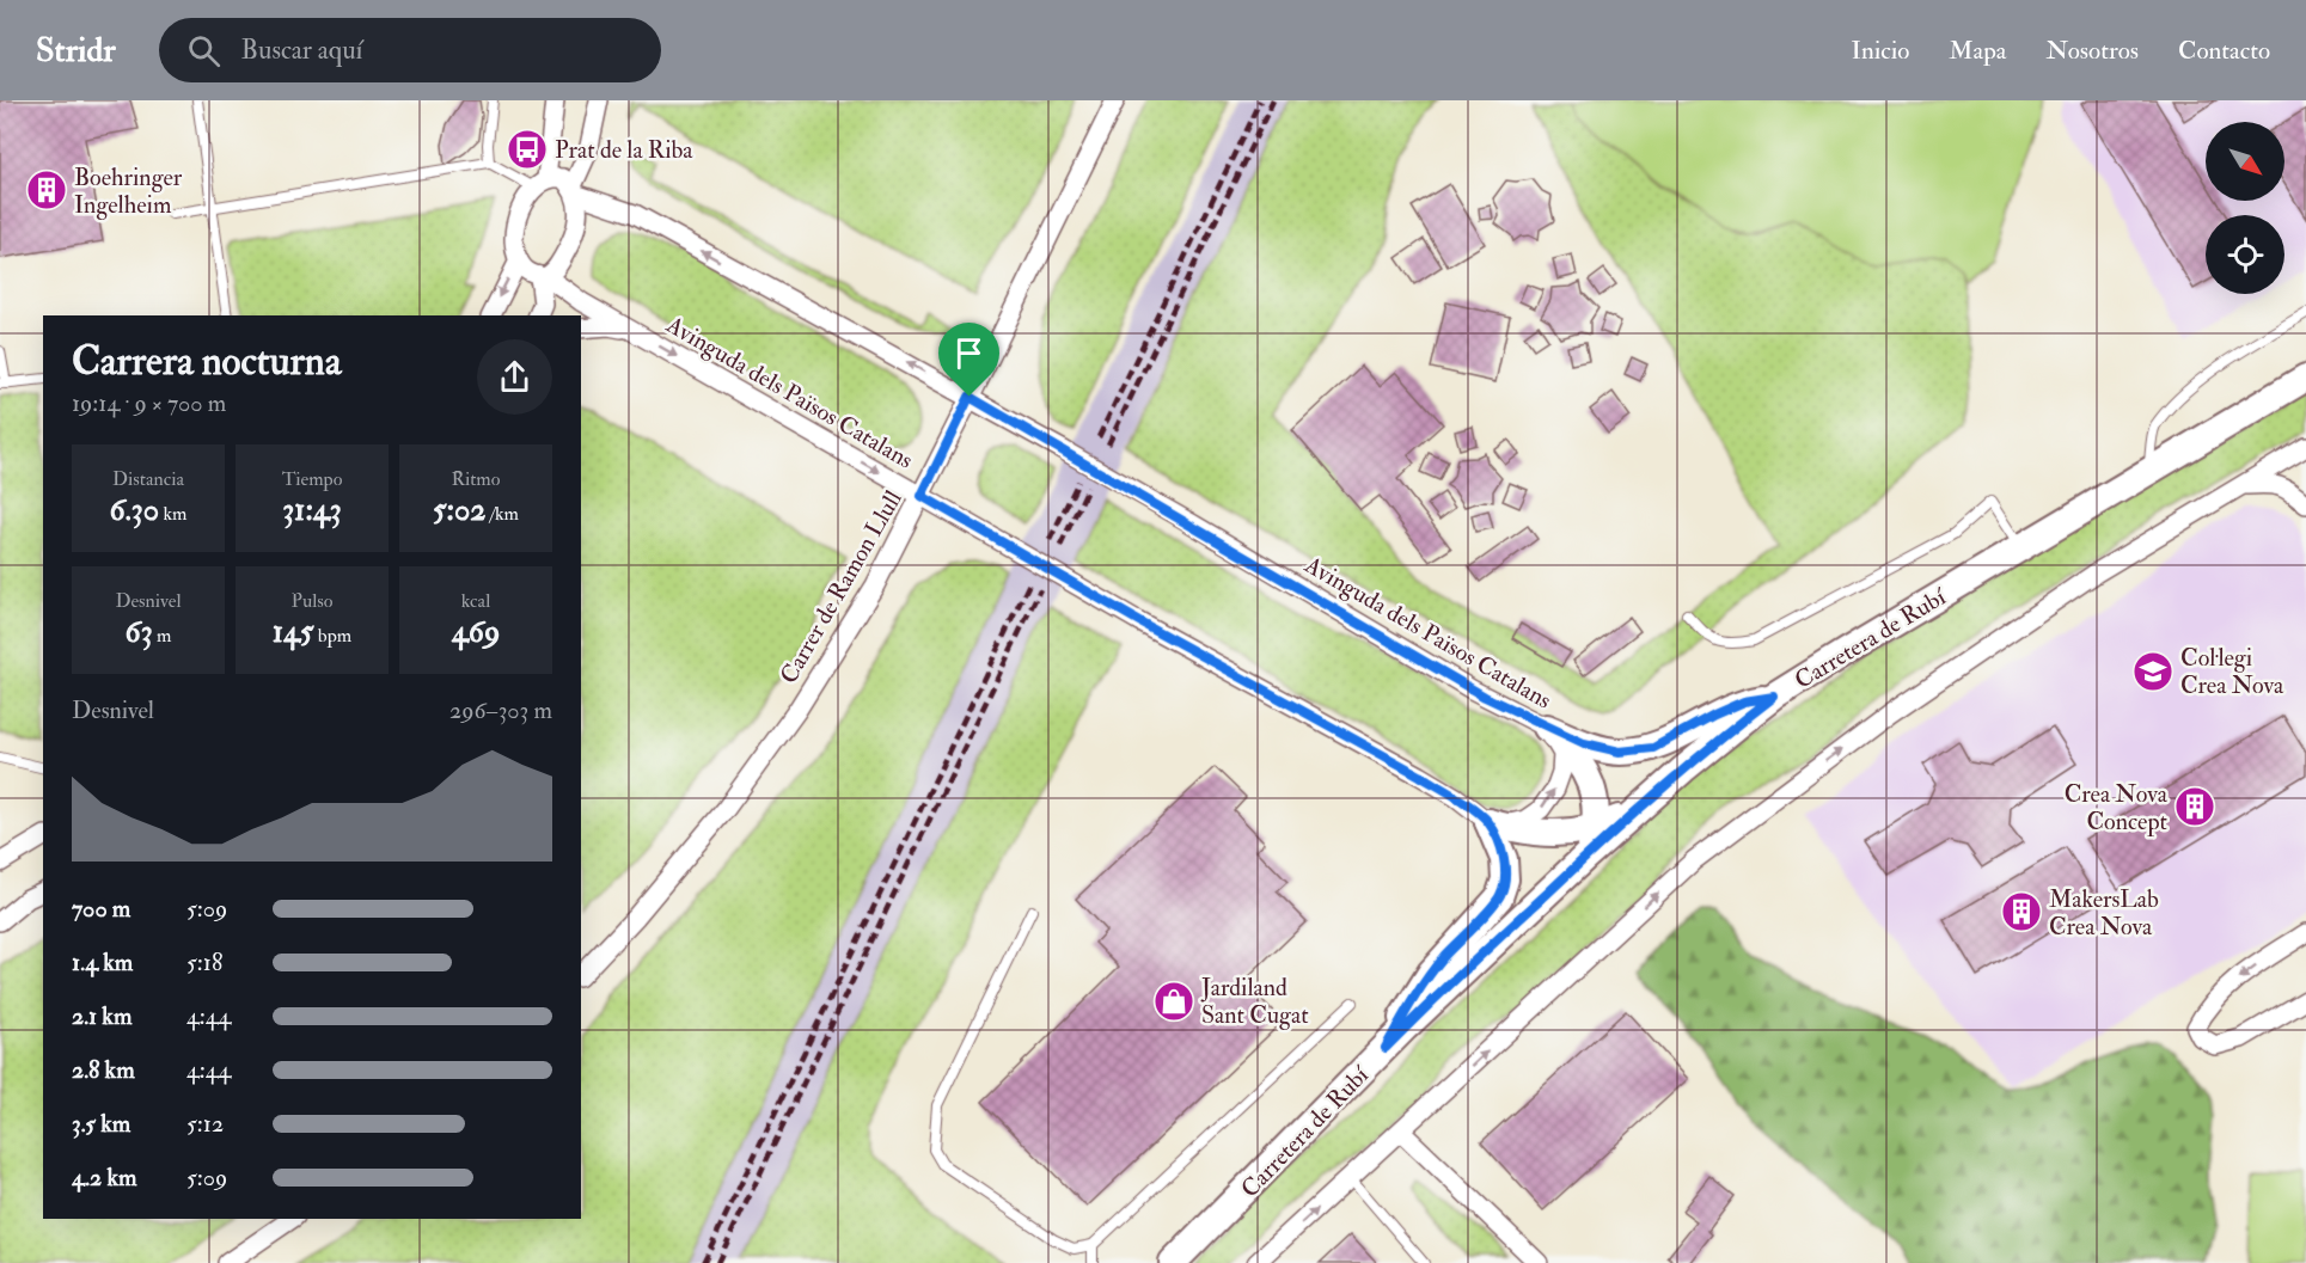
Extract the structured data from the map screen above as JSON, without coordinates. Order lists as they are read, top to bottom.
{
  "streets": {
    "main road": ["Carretera de Rubí"],
    "street": ["Avinguda dels Països Catalans", "Carrer de Ramon Llull"]
  },
  "crossings": [
    ["Avinguda dels Països Catalans", "Carrer de Ramon Llull"]
  ],
  "places": {
    "bus stop": ["Prat de la Riba"],
    "building": ["Boehringer Ingelheim", "Crea Nova Concept", "MakersLab Crea Nova"],
    "school or university": ["Col·legi Crea Nova"],
    "shop": ["Jardiland Sant Cugat"]
  },
  "north": "bottom right",
  "page": {
    "header": "Stridr",
    "search": "Buscar aquí",
    "nav": [
      "Inicio",
      "Mapa",
      "Nosotros",
      "Contacto"
    ],
    "heading": ["Carrera nocturna", "19:14 · 9 × 700 m"],
    "stats": [
      ["Distancia", "6.30 km"],
      ["Tiempo", "31:43"],
      ["Ritmo", "5:02 /km"],
      ["Desnivel", "63 m"],
      ["Pulso", "145 bpm"],
      ["kcal", "469"]
    ],
    "chart": ["Desnivel", "296–303 m"],
    "list": [
      {
        "name": "700 m",
        "note": "5:09"
      },
      {
        "name": "1.4 km",
        "note": "5:18"
      },
      {
        "name": "2.1 km",
        "note": "4:44"
      },
      {
        "name": "2.8 km",
        "note": "4:44"
      },
      {
        "name": "3.5 km",
        "note": "5:12"
      },
      {
        "name": "4.2 km",
        "note": "5:09"
      }
    ]
  }
}
